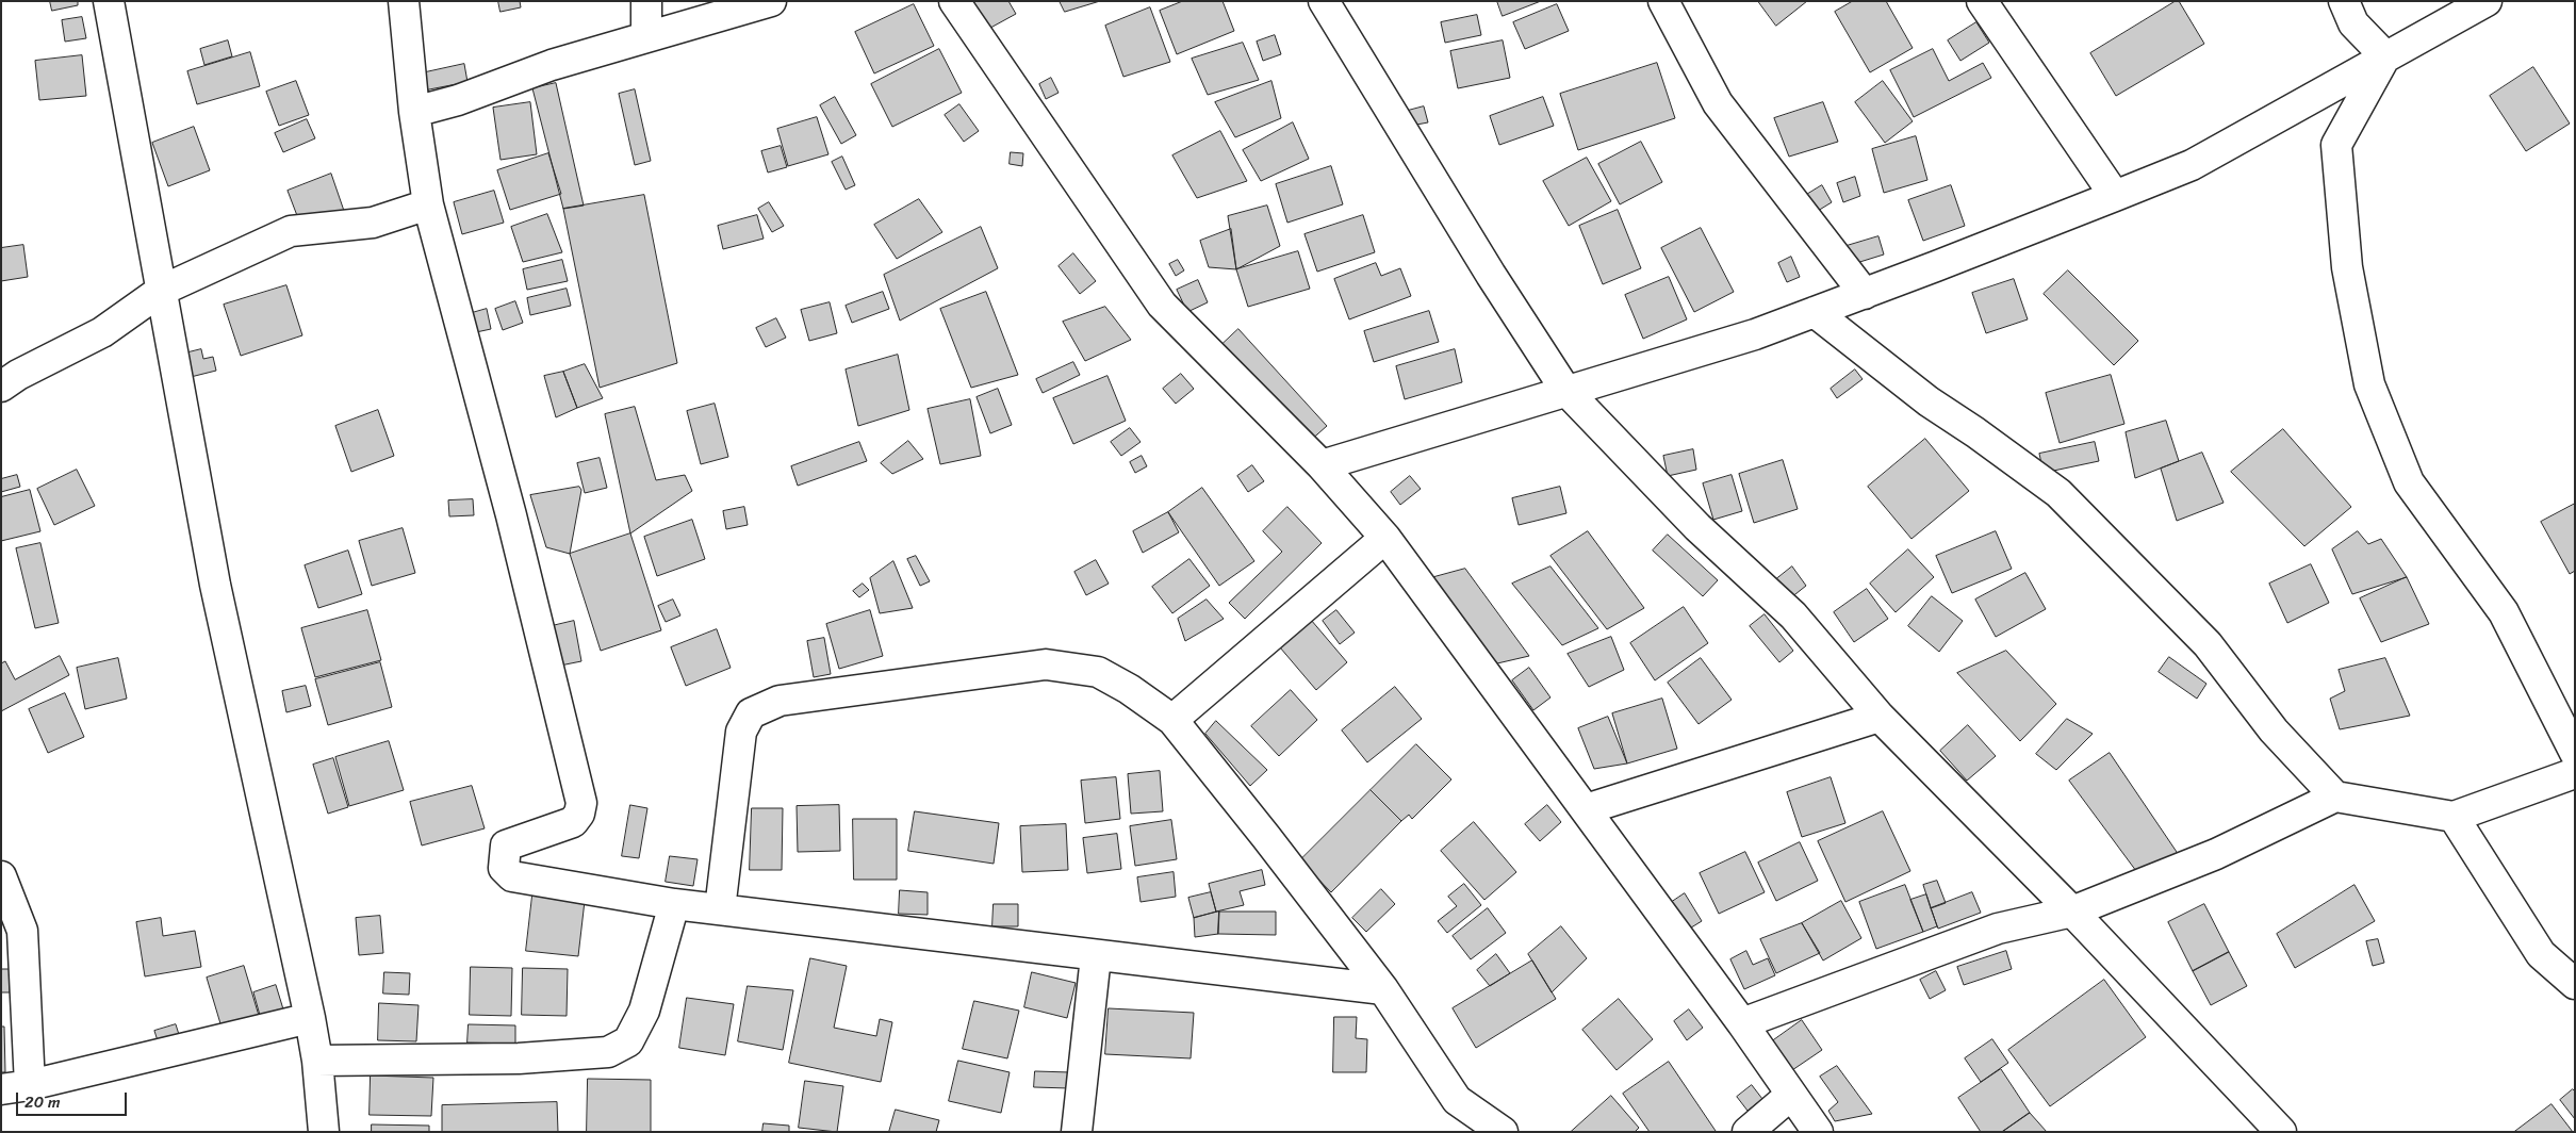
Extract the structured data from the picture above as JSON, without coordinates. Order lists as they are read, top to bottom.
{
  "scale_bar": "20 m"
}
